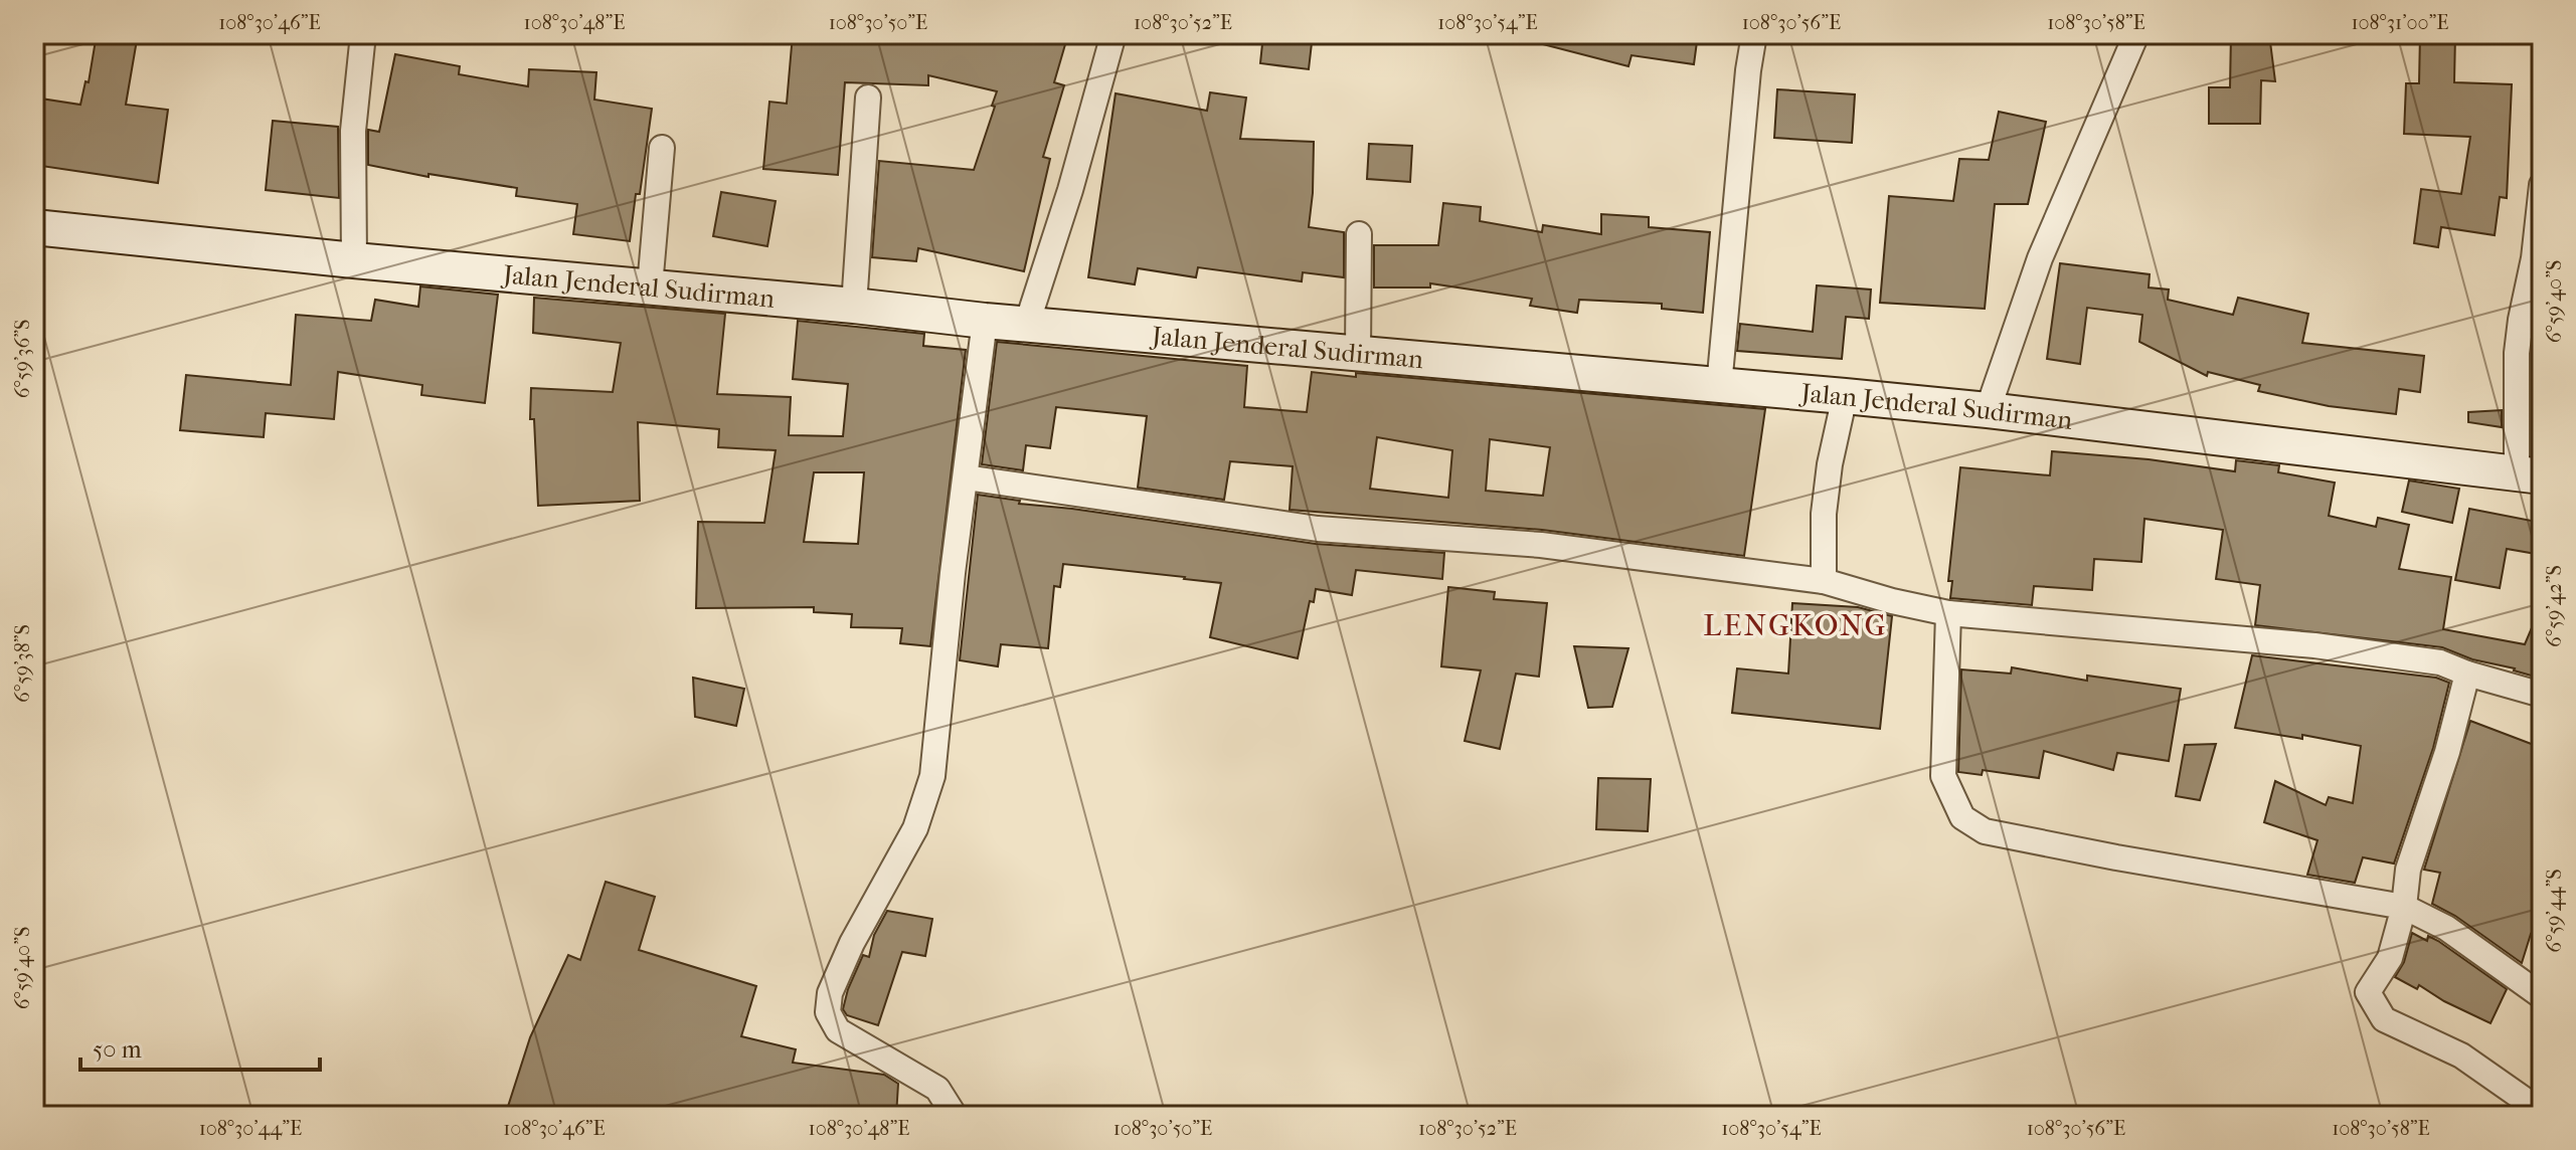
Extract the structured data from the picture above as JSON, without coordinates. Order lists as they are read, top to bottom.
{
  "streets": {
    "main road": ["Jalan Jenderal Sudirman"]
  },
  "districts": ["LENGKONG"],
  "scale_bar": "50 m",
  "coordinates": [
    "108°30'46\"E",
    "108°30'48\"E",
    "108°30'50\"E",
    "108°30'52\"E",
    "108°30'54\"E",
    "108°30'56\"E",
    "108°30'58\"E",
    "108°31'00\"E",
    "6°59'40\"S",
    "6°59'36\"S",
    "6°59'42\"S",
    "6°59'38\"S",
    "6°59'44\"S",
    "108°30'44\"E"
  ]
}
